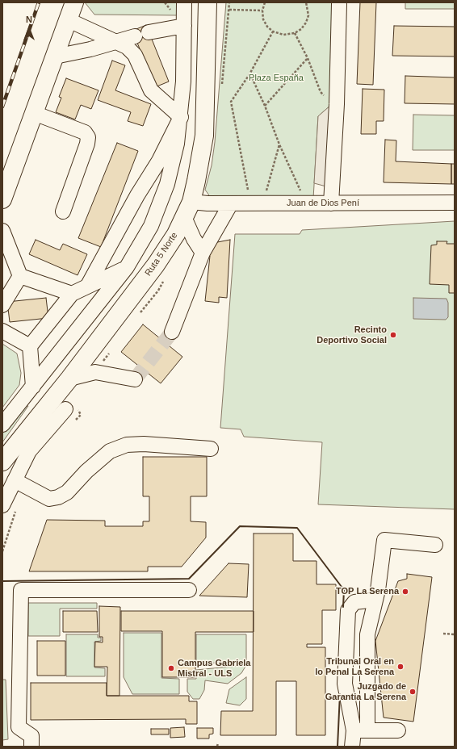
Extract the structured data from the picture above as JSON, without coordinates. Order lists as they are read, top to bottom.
{
  "streets": {
    "highway": ["Ruta 5 Norte"],
    "street": ["Juan de Dios Pení"]
  },
  "crossings": [
    ["Juan de Dios Pení", "Ruta 5 Norte"]
  ],
  "parks": ["Plaza España"],
  "places": [
    "Recinto Deportivo Social",
    "TOP La Serena",
    "Tribunal Oral en lo Penal La Serena",
    "Campus Gabriela Mistral - ULS",
    "Juzgado de Garantia La Serena"
  ],
  "north": "top"
}
